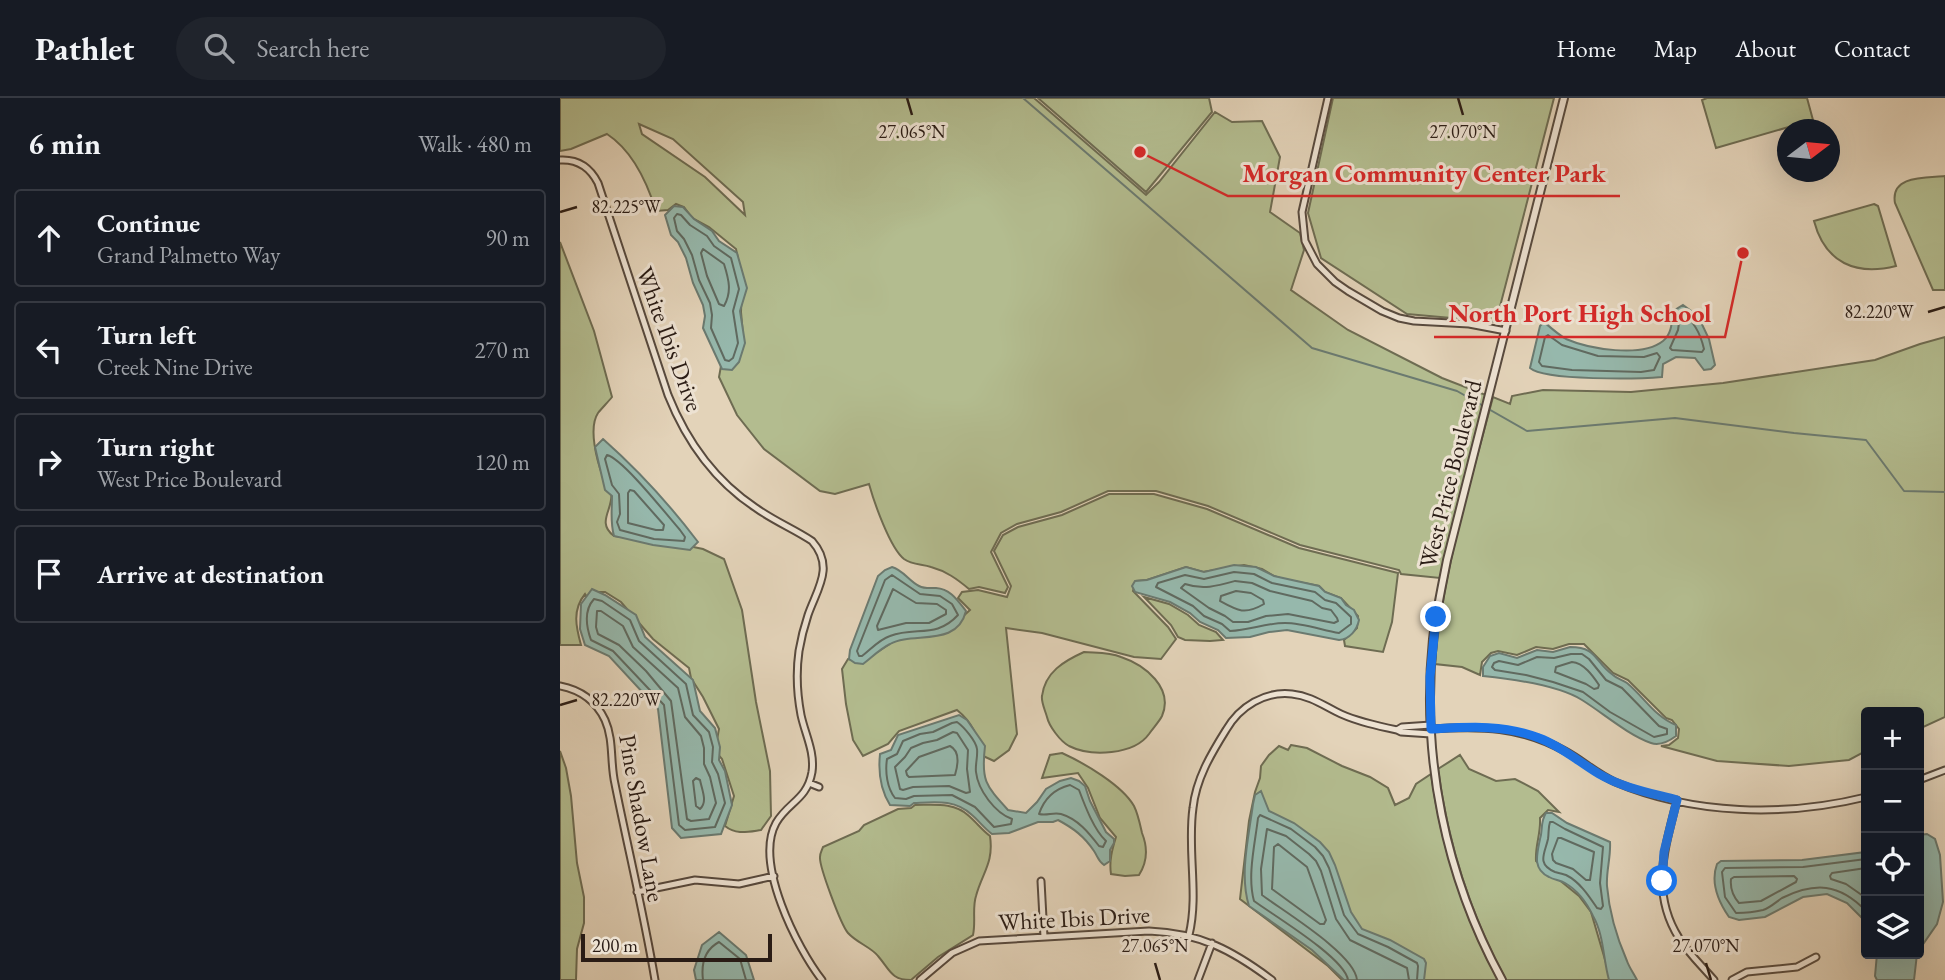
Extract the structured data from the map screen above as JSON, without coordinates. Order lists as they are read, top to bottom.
{
  "streets": {
    "street": ["White Ibis Drive", "West Price Boulevard", "Pine Shadow Lane"]
  },
  "places": ["Morgan Community Center Park", "North Port High School"],
  "scale_bar": "200 m",
  "north": "right",
  "page": {
    "header": "Pathlet",
    "search": "Search here",
    "nav": [
      "Home",
      "Map",
      "About",
      "Contact"
    ],
    "heading": ["6 min", "Walk · 480 m"],
    "list": [
      ["Continue", "Grand Palmetto Way", "90 m"],
      ["Turn left", "Creek Nine Drive", "270 m"],
      ["Turn right", "West Price Boulevard", "120 m"],
      "Arrive at destination"
    ],
    "map_buttons": ["+", "−"],
    "scale": "200 m"
  },
  "coordinates": [
    "27.065°N",
    "27.070°N",
    "82.225°W",
    "82.220°W"
  ]
}
